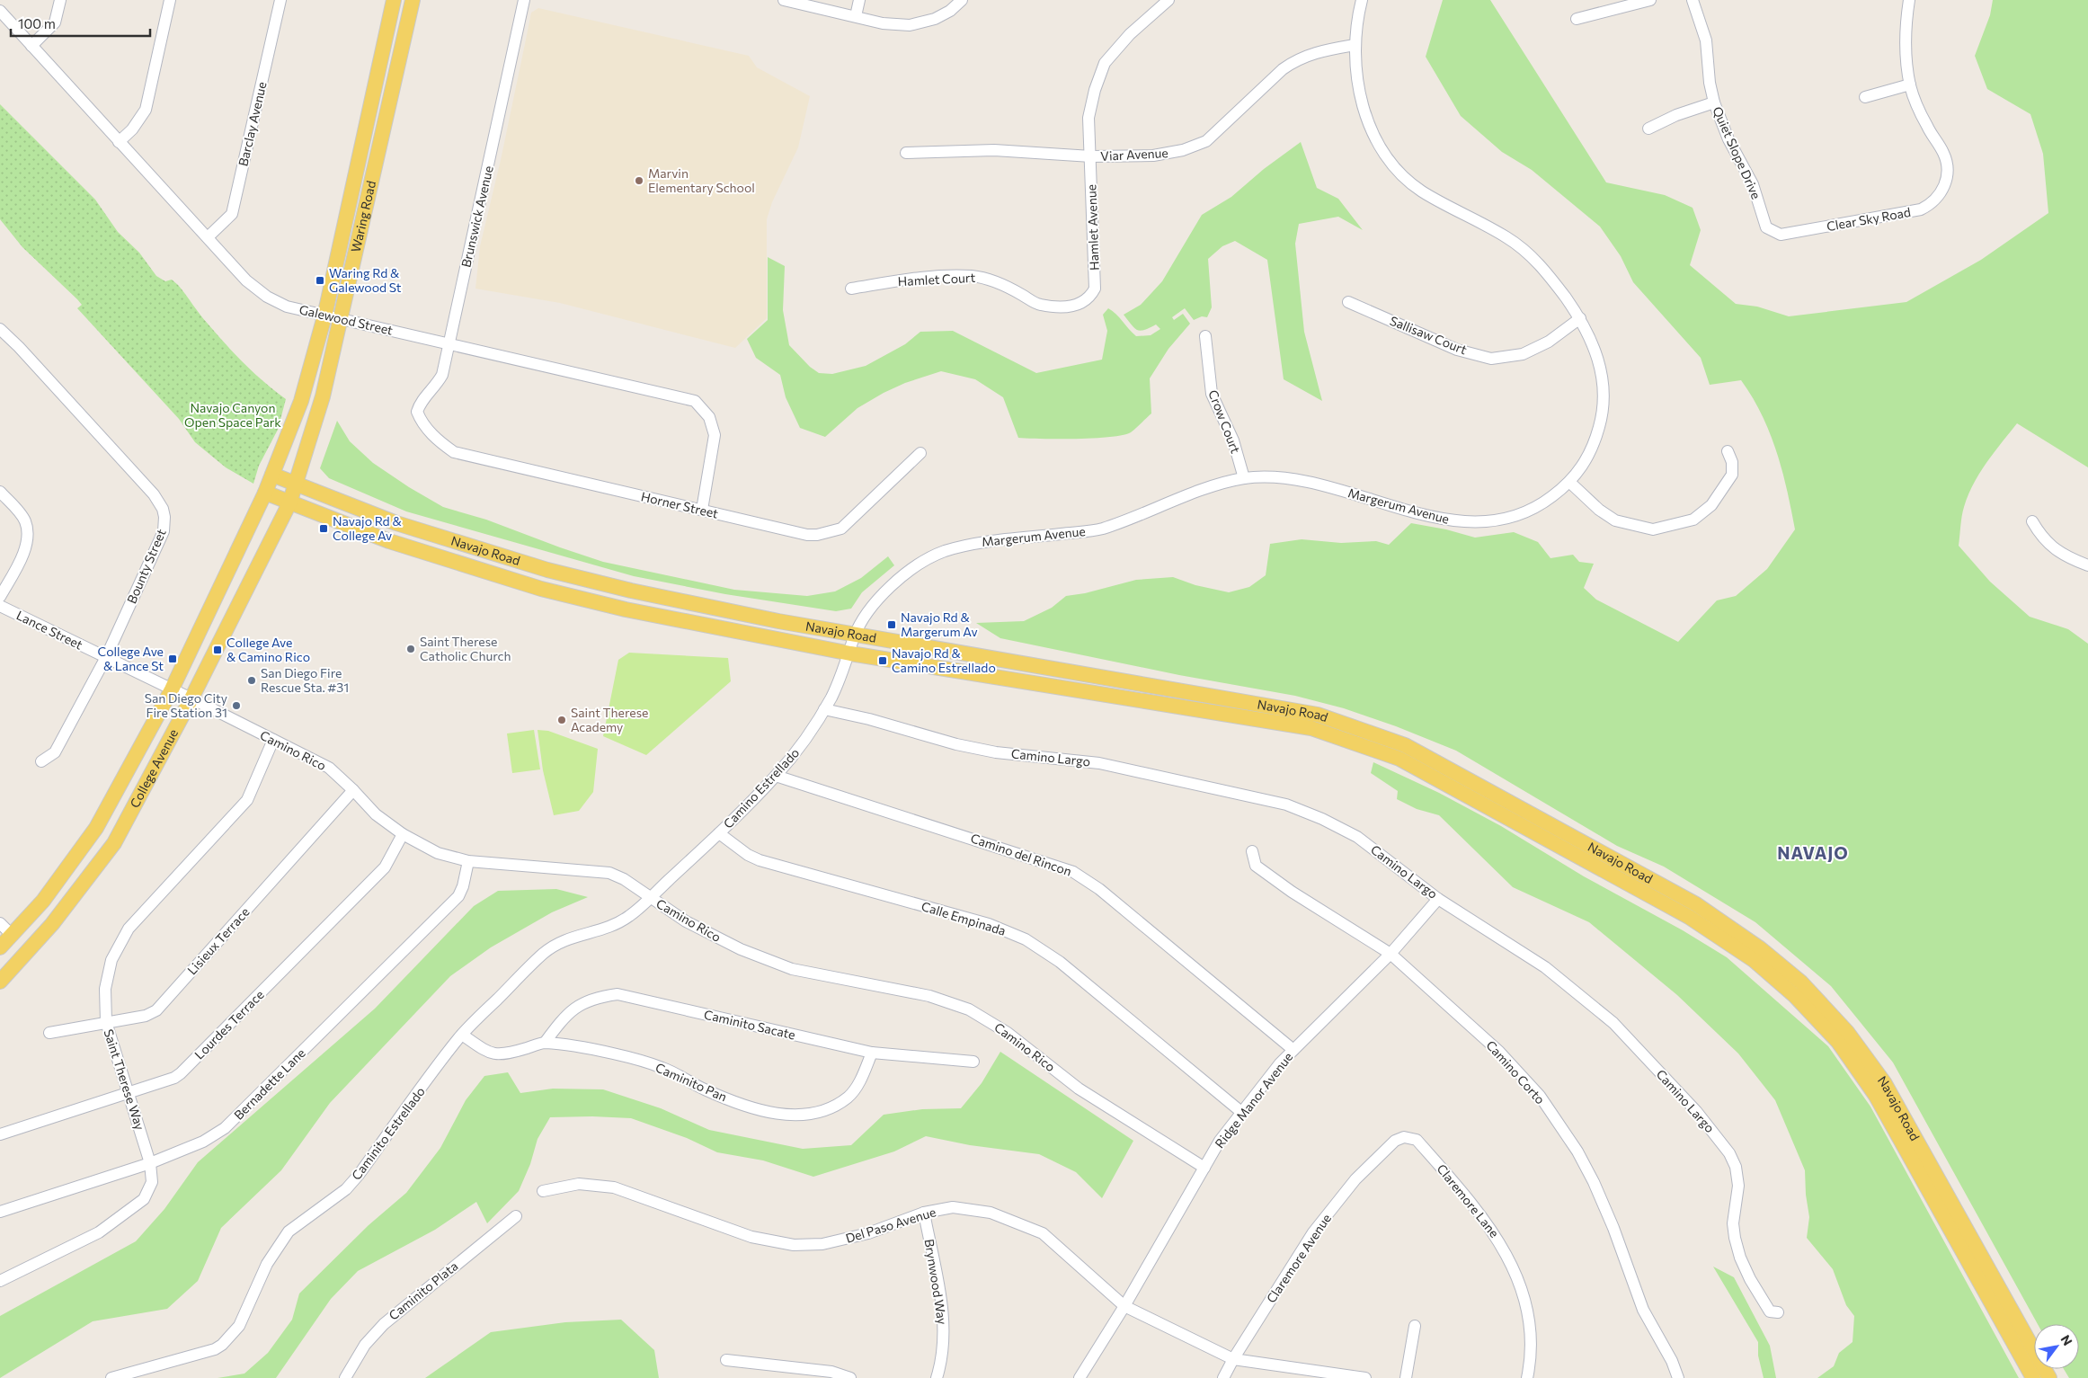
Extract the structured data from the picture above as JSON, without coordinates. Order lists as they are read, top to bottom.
{
  "streets": {
    "main road": ["Waring Road", "Navajo Road", "College Avenue"],
    "street": [
      "Barclay Avenue",
      "Quiet Slope Drive",
      "Viar Avenue",
      "Brunswick Avenue",
      "Clear Sky Road",
      "Hamlet Avenue",
      "Hamlet Court",
      "Galewood Street",
      "Sallisaw Court",
      "Crow Court",
      "Horner Street",
      "Margerum Avenue",
      "Bounty Street",
      "Lance Street",
      "Camino Rico",
      "Camino Largo",
      "Camino Estrellado",
      "Camino del Rincon",
      "Calle Empinada",
      "Lisieux Terrace",
      "Lourdes Terrace",
      "Caminito Sacate",
      "Camino Corto",
      "Saint Therese Way",
      "Caminito Pan",
      "Bernadette Lane",
      "Ridge Manor Avenue",
      "Caminito Estrellado",
      "Claremore Lane",
      "Del Paso Avenue",
      "Claremore Avenue",
      "Brynwood Way",
      "Caminito Plata"
    ]
  },
  "crossings": [
    ["Barclay Avenue", "Galewood Street"],
    ["Quiet Slope Drive", "Clear Sky Road"],
    ["Viar Avenue", "Hamlet Avenue"],
    ["Viar Avenue", "Margerum Avenue"],
    ["Waring Road", "Galewood Street"],
    ["Waring Road", "Navajo Road"],
    ["Waring Road", "College Avenue"],
    ["Brunswick Avenue", "Galewood Street"],
    ["Brunswick Avenue", "Horner Street"],
    ["Hamlet Avenue", "Hamlet Court"],
    ["Galewood Street", "Horner Street"],
    ["Sallisaw Court", "Margerum Avenue"],
    ["Crow Court", "Margerum Avenue"],
    ["Margerum Avenue", "Navajo Road"],
    ["Margerum Avenue", "Camino Estrellado"],
    ["Navajo Road", "College Avenue"],
    ["Navajo Road", "Camino Estrellado"],
    ["Bounty Street", "Lance Street"],
    ["Lance Street", "Camino Rico"],
    ["Lance Street", "College Avenue"],
    ["Camino Rico", "College Avenue"],
    ["Camino Rico", "Camino Estrellado"],
    ["Camino Rico", "Lisieux Terrace"],
    ["Camino Rico", "Lourdes Terrace"],
    ["Camino Rico", "Saint Therese Way"],
    ["Camino Rico", "Bernadette Lane"],
    ["Camino Rico", "Ridge Manor Avenue"],
    ["Camino Rico", "Caminito Estrellado"],
    ["Camino Largo", "Camino Estrellado"],
    ["Camino Largo", "Ridge Manor Avenue"],
    ["Camino Estrellado", "Camino del Rincon"],
    ["Camino Estrellado", "Calle Empinada"],
    ["Camino Estrellado", "Caminito Estrellado"],
    ["Camino del Rincon", "Ridge Manor Avenue"],
    ["Calle Empinada", "Ridge Manor Avenue"],
    ["Lisieux Terrace", "Saint Therese Way"],
    ["Lourdes Terrace", "Saint Therese Way"],
    ["Caminito Sacate", "Caminito Pan"],
    ["Camino Corto", "Ridge Manor Avenue"],
    ["Saint Therese Way", "Bernadette Lane"],
    ["Caminito Pan", "Caminito Estrellado"],
    ["Ridge Manor Avenue", "Del Paso Avenue"],
    ["Claremore Lane", "Claremore Avenue"],
    ["Del Paso Avenue", "Claremore Avenue"],
    ["Del Paso Avenue", "Brynwood Way"]
  ],
  "districts": ["NAVAJO"],
  "parks": ["Navajo Canyon Open Space Park"],
  "places": {
    "other": [
      "Marvin Elementary School",
      "Saint Therese Catholic Church",
      "San Diego Fire Rescue Sta. #31",
      "San Diego City Fire Station 31",
      "Saint Therese Academy"
    ],
    "transit": [
      "Waring Rd & Galewood St",
      "Navajo Rd & College Av",
      "Navajo Rd & Margerum Av",
      "College Ave & Camino Rico",
      "College Ave & Lance St",
      "Navajo Rd & Camino Estrellado"
    ]
  },
  "scale_bar": "100 m",
  "north": "top right"
}
